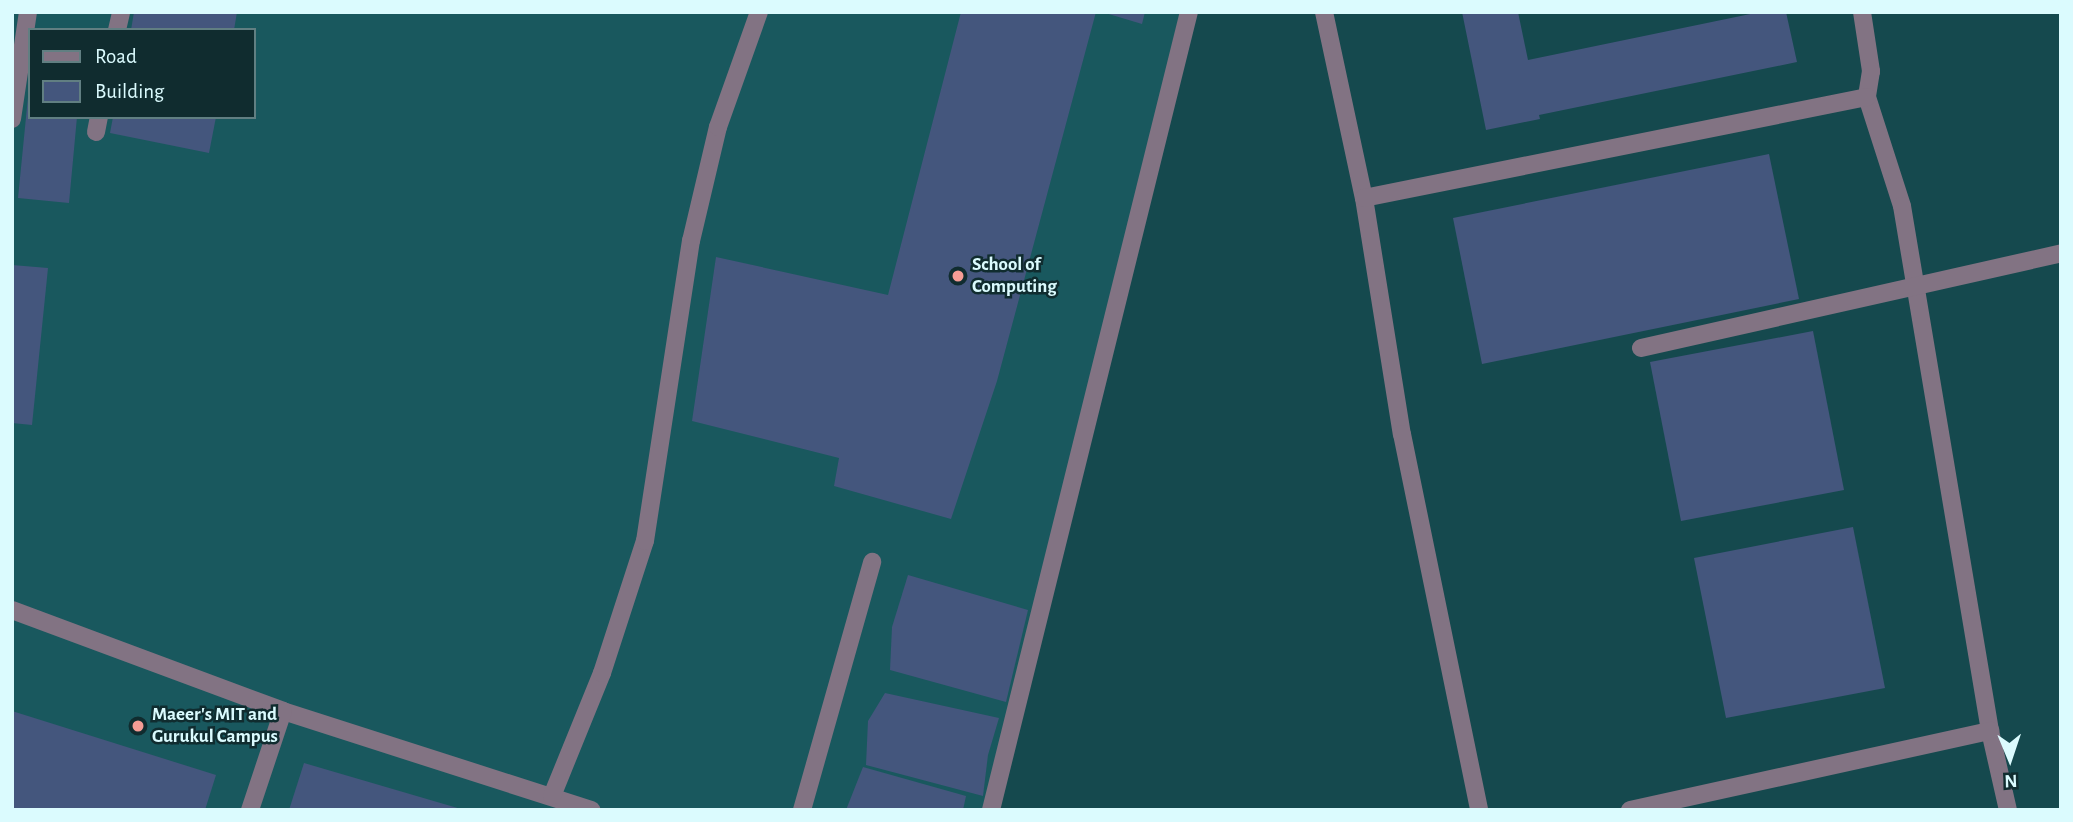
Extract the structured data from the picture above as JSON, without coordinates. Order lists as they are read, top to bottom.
{
  "places": ["School of Computing", "Maeer's MIT and Gurukul Campus"],
  "legend": ["Road", "Building"],
  "north": "bottom"
}
